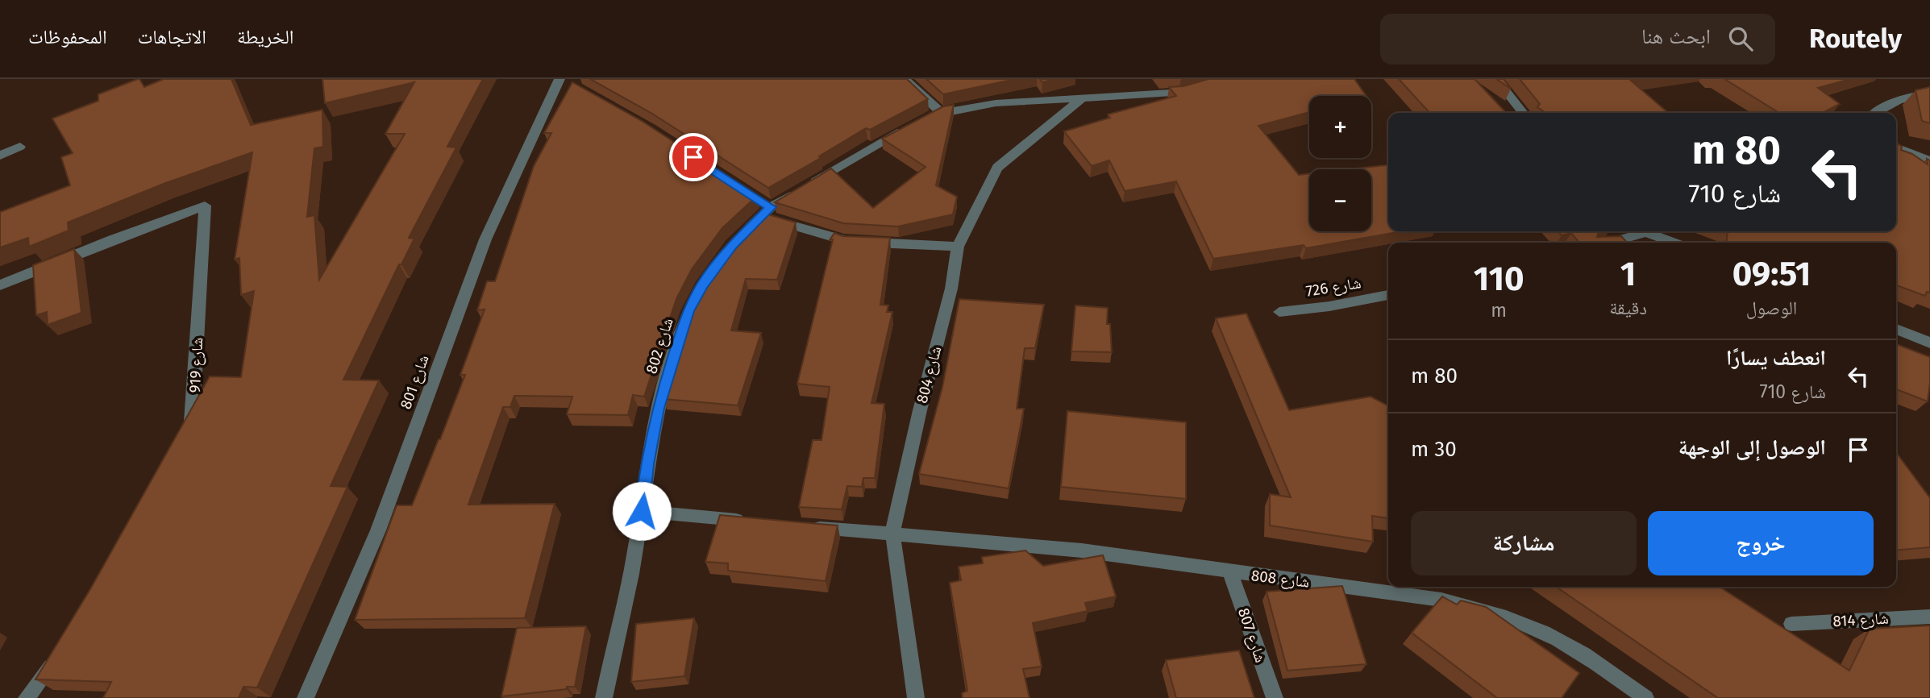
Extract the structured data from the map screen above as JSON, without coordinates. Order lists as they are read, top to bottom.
{
  "streets": {
    "street": [
      "شارع 726",
      "شارع 802",
      "شارع 919",
      "شارع 804",
      "شارع 801",
      "شارع 808",
      "شارع 814",
      "شارع 807"
    ]
  },
  "crossings": [
    ["شارع 804", "شارع 808"],
    ["شارع 808", "شارع 807"]
  ],
  "page": {
    "header": "Routely",
    "search": "ابحث هنا",
    "nav": ["الخريطة", "الاتجاهات", "المحفوظات"],
    "map_buttons": ["+", "−"],
    "turn": ["80 m", "شارع 710"],
    "eta": [
      "09:51",
      "الوصول",
      "1",
      "دقيقة",
      "110",
      "m"
    ],
    "list": [
      {
        "name": "انعطف يسارًا",
        "note": "شارع 710",
        "value": "80 m"
      },
      {
        "name": "الوصول إلى الوجهة",
        "value": "30 m"
      }
    ],
    "buttons": ["خروج", "مشاركة"]
  }
}
